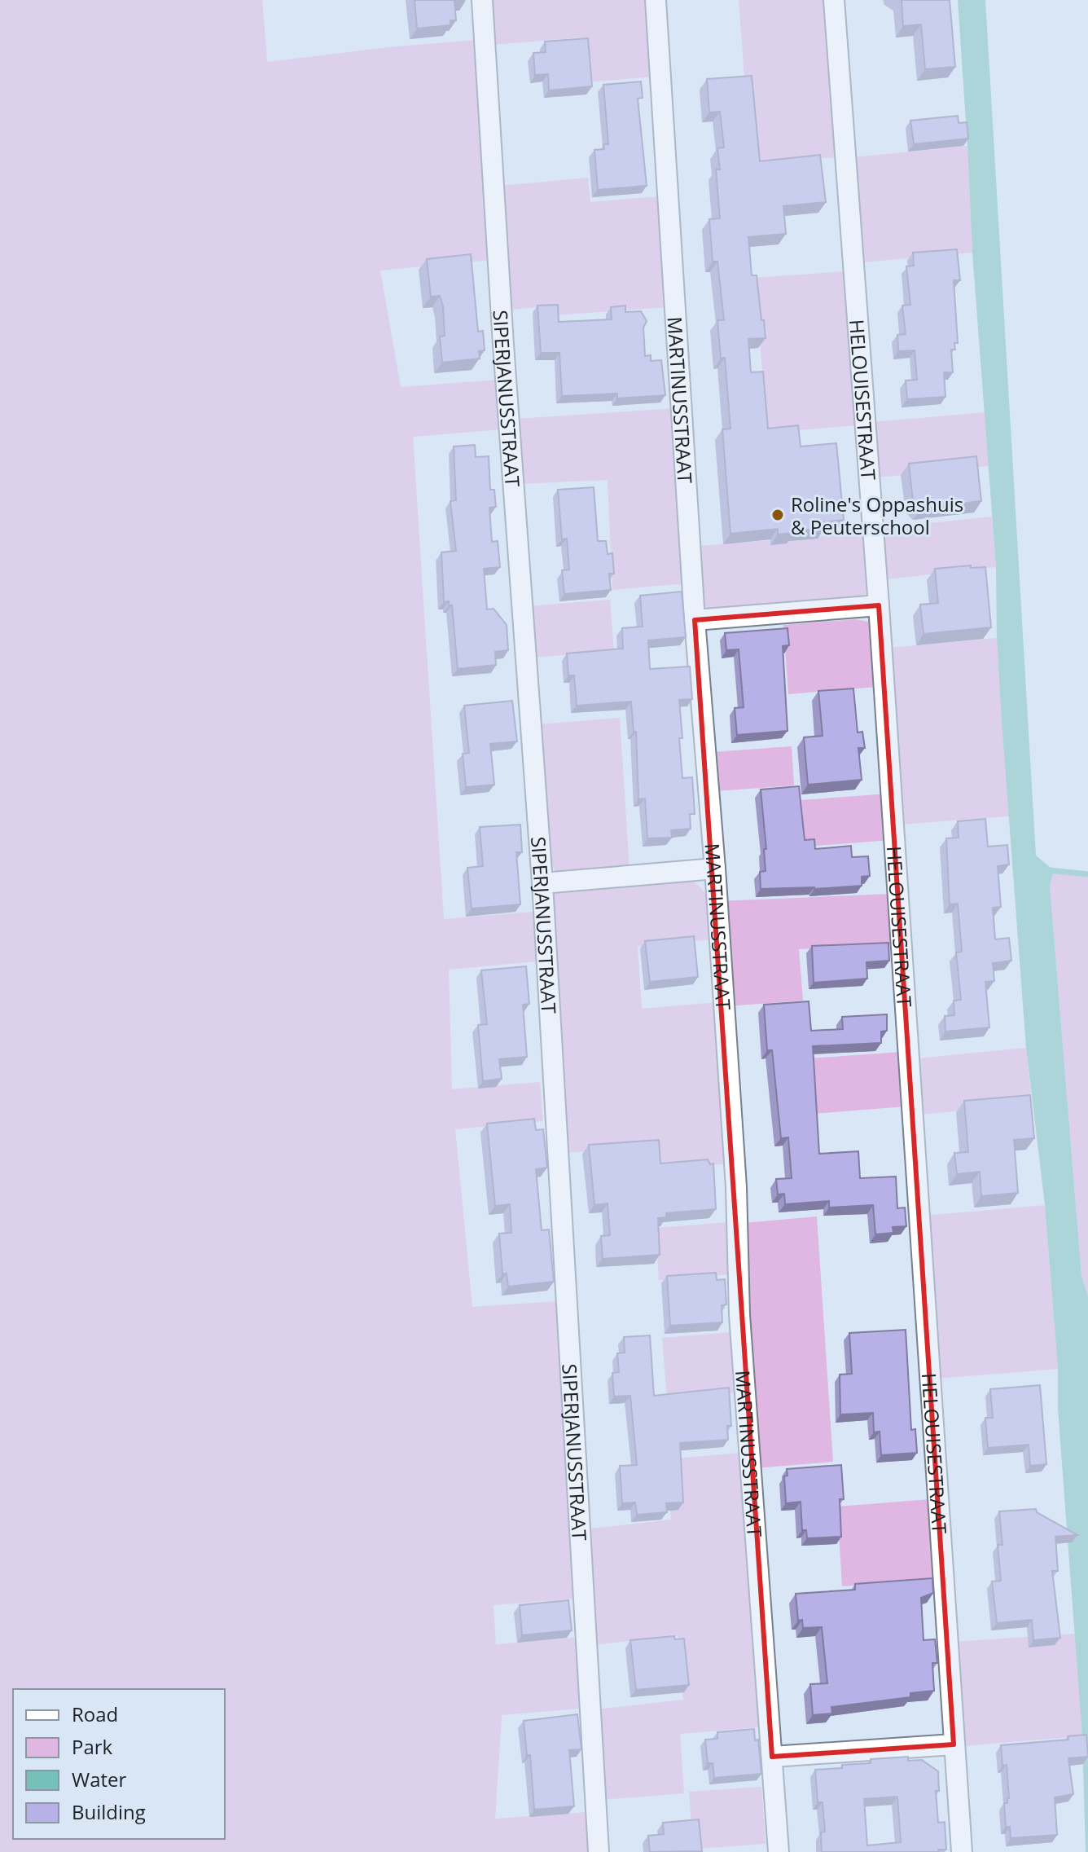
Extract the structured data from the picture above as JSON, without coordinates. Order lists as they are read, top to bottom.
{
  "streets": {
    "street": ["SIPERJANUSSTRAAT", "MARTINUSSTRAAT", "HELOUISESTRAAT"]
  },
  "places": ["Roline's Oppashuis & Peuterschool"],
  "legend": [
    "Road",
    "Park",
    "Water",
    "Building"
  ]
}
